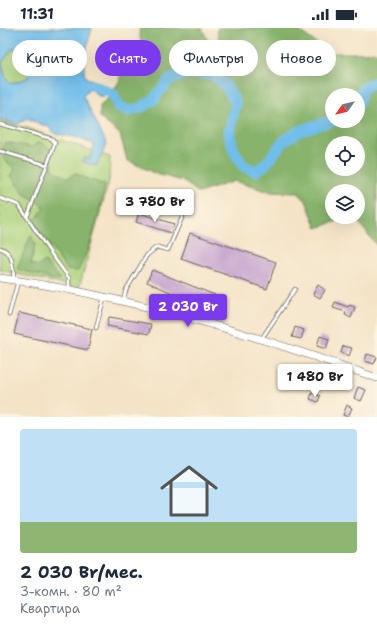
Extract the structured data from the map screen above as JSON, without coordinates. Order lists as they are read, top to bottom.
{
  "north": "bottom left",
  "page": {
    "status": "11:31",
    "chip": [
      "Купить",
      "Снять",
      "Фильтры",
      "Новое"
    ],
    "price": ["3 780 Br", "2 030 Br", "1 480 Br"],
    "list": [
      {
        "name": "2 030 Br/мес.",
        "note": "3-комн. · 80 m² · Квартира"
      }
    ]
  }
}
